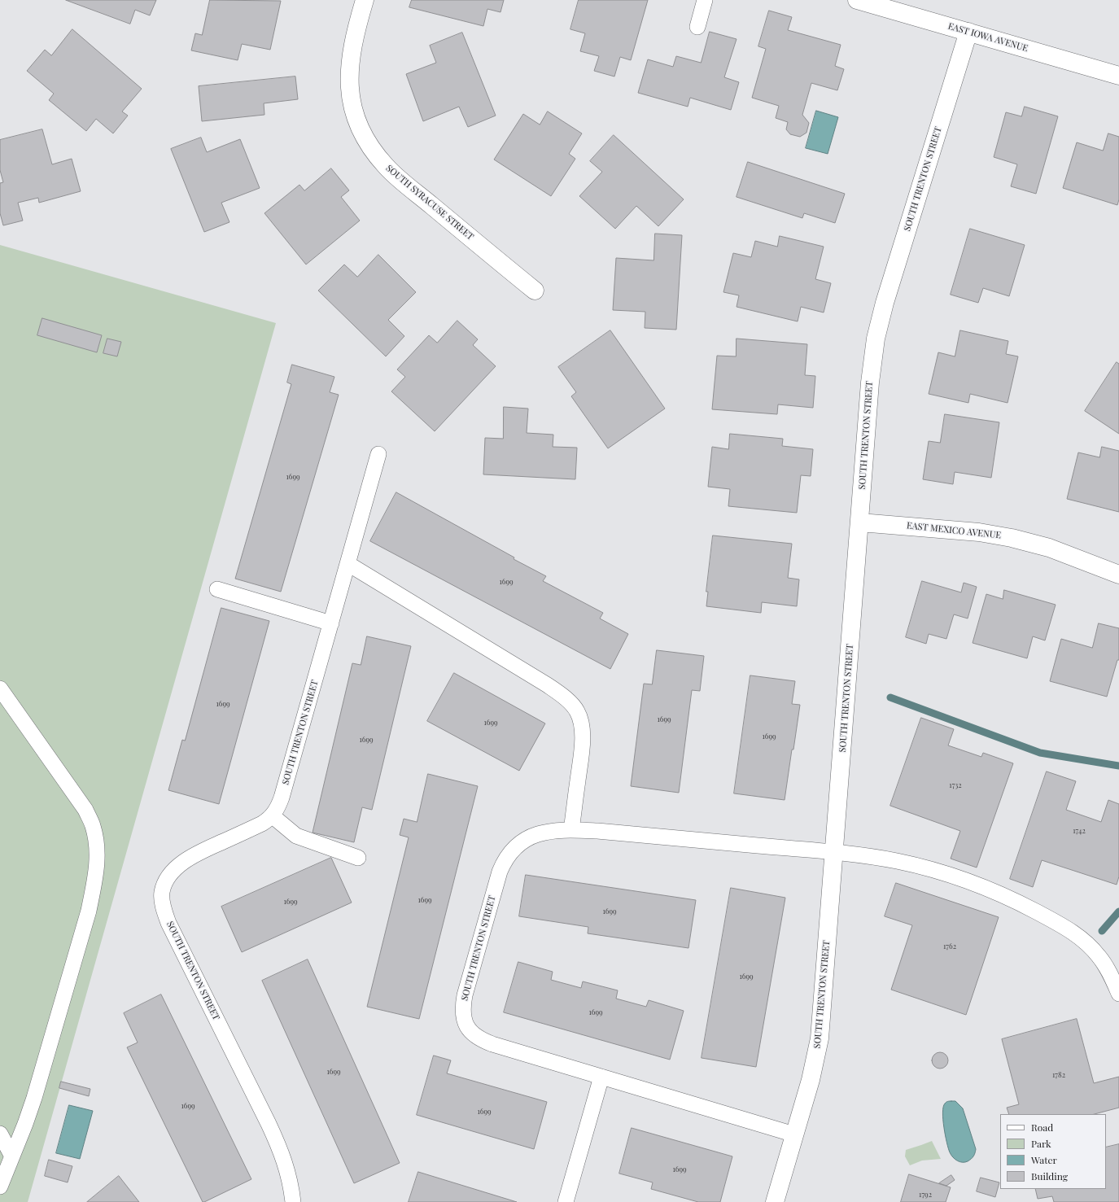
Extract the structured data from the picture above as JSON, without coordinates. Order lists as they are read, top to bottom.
{
  "streets": {
    "street": [
      "EAST IOWA AVENUE",
      "SOUTH TRENTON STREET",
      "SOUTH SYRACUSE STREET",
      "EAST MEXICO AVENUE"
    ]
  },
  "crossings": [
    ["EAST IOWA AVENUE", "SOUTH TRENTON STREET"],
    ["SOUTH TRENTON STREET", "EAST MEXICO AVENUE"]
  ],
  "house_numbers": [
    "1699",
    "1699",
    "1699",
    "1699",
    "1699",
    "1699",
    "1699",
    "1732",
    "1742",
    "1699",
    "1699",
    "1699",
    "1762",
    "1699",
    "1699",
    "1699",
    "1782",
    "1699",
    "1699",
    "1699",
    "1792"
  ],
  "legend": [
    "Road",
    "Park",
    "Water",
    "Building"
  ]
}
